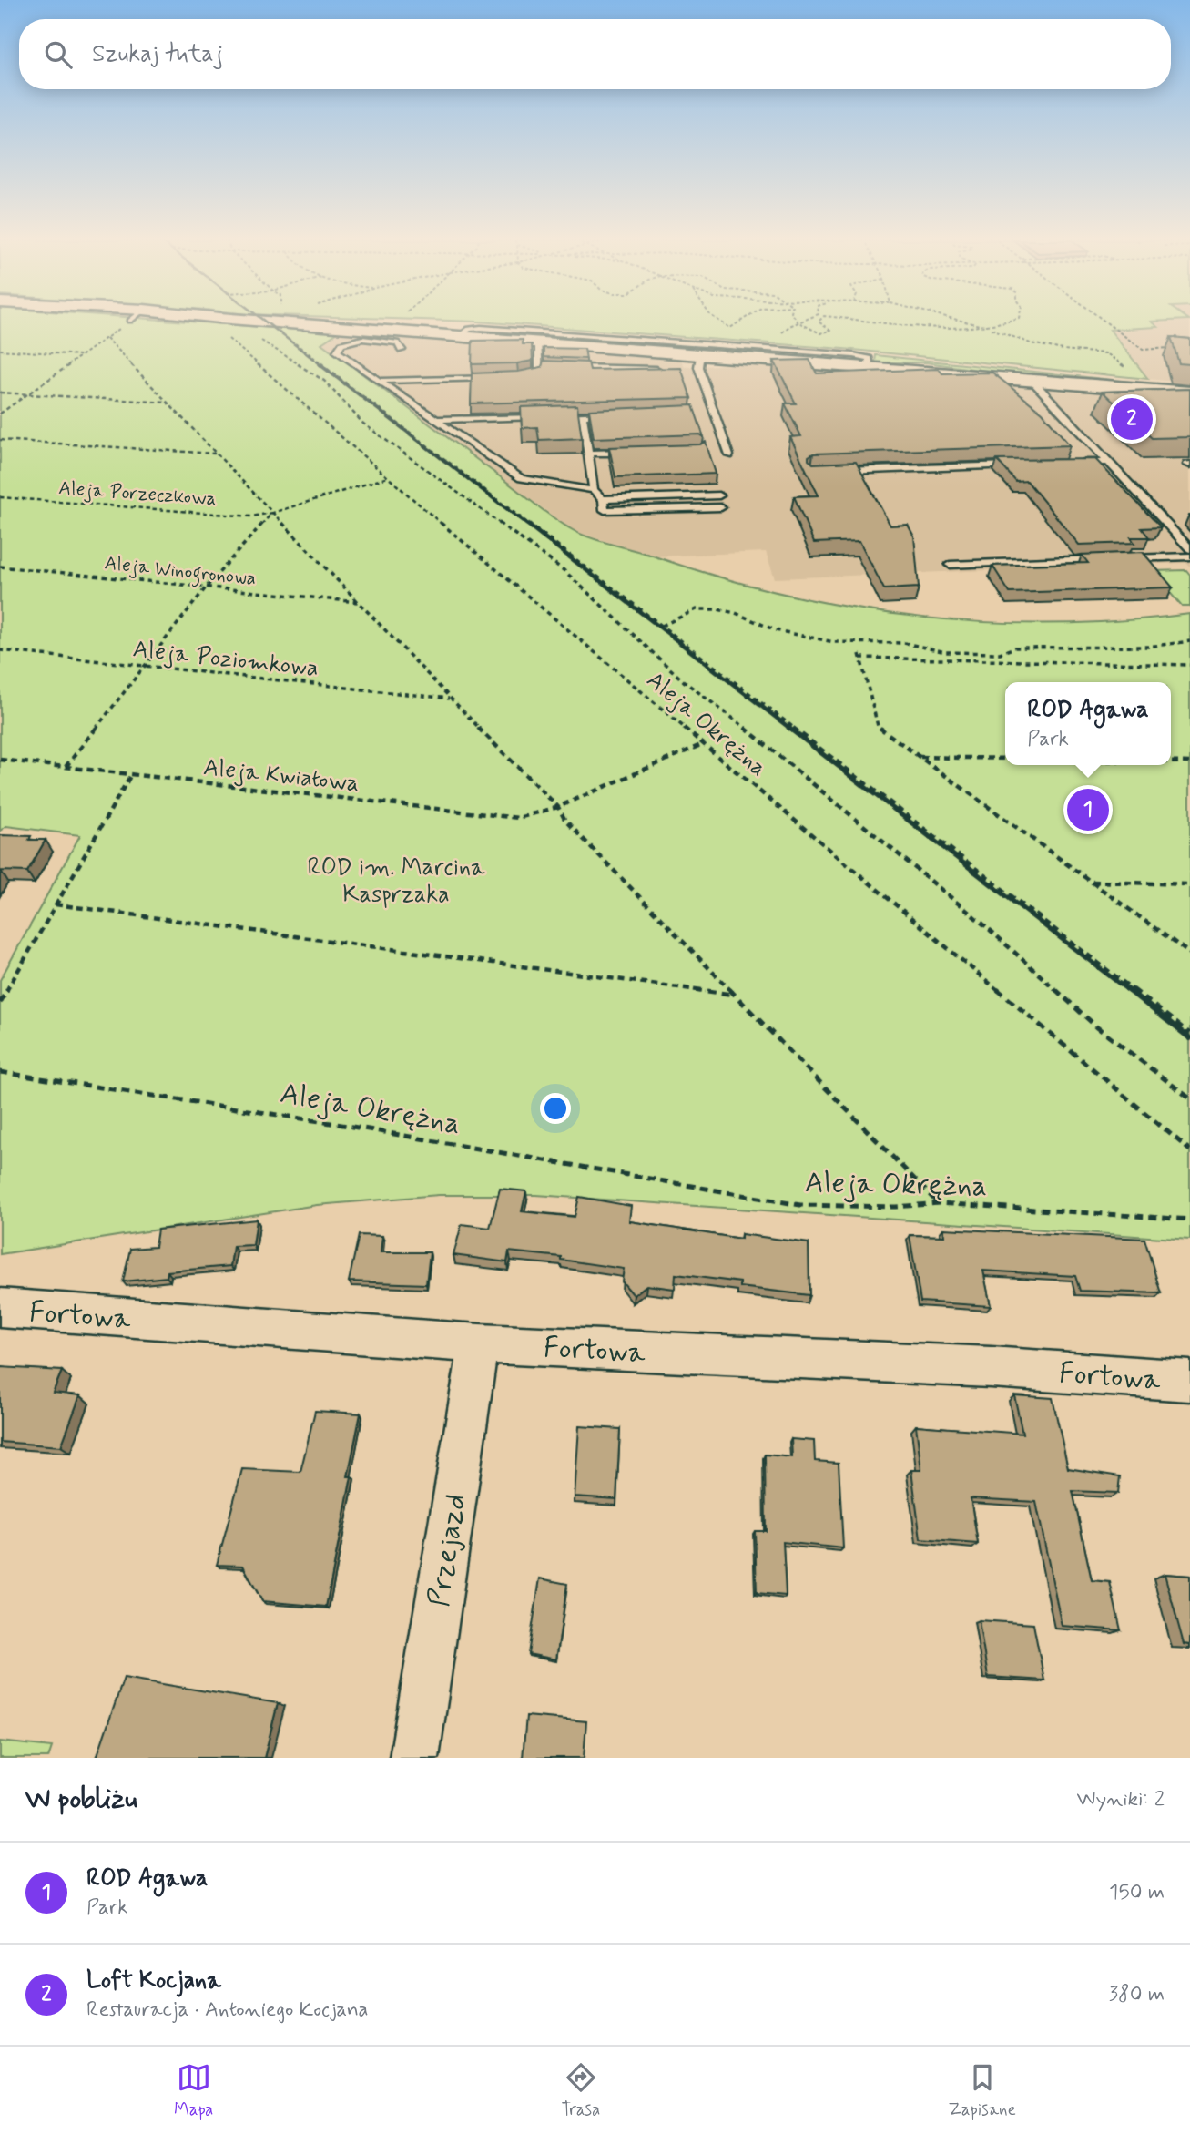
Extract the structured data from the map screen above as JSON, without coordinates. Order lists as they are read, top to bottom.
{
  "streets": {
    "street": ["Fortowa", "Przejazd"],
    "path": [
      "Aleja Porzeczkowa",
      "Aleja Winogronowa",
      "Aleja Poziomkowa",
      "Aleja Okrężna",
      "Aleja Kwiatowa"
    ]
  },
  "crossings": [
    ["Aleja Porzeczkowa", "Aleja Okrężna"],
    ["Aleja Okrężna", "Aleja Kwiatowa"],
    ["Fortowa", "Przejazd"]
  ],
  "parks": ["ROD im. Marcina Kasprzaka"],
  "page": {
    "search": "Szukaj tutaj",
    "pins": ["2", "1"],
    "popup": ["ROD Agawa", "Park"],
    "heading": ["W pobliżu", "Wyniki: 2"],
    "list": [
      {
        "mark": "1",
        "name": "ROD Agawa",
        "note": "Park",
        "value": "150 m"
      },
      {
        "mark": "2",
        "name": "Loft Kocjana",
        "note": "Restauracja · Antoniego Kocjana",
        "value": "380 m"
      }
    ],
    "nav": ["Mapa", "Trasa", "Zapisane"]
  }
}
